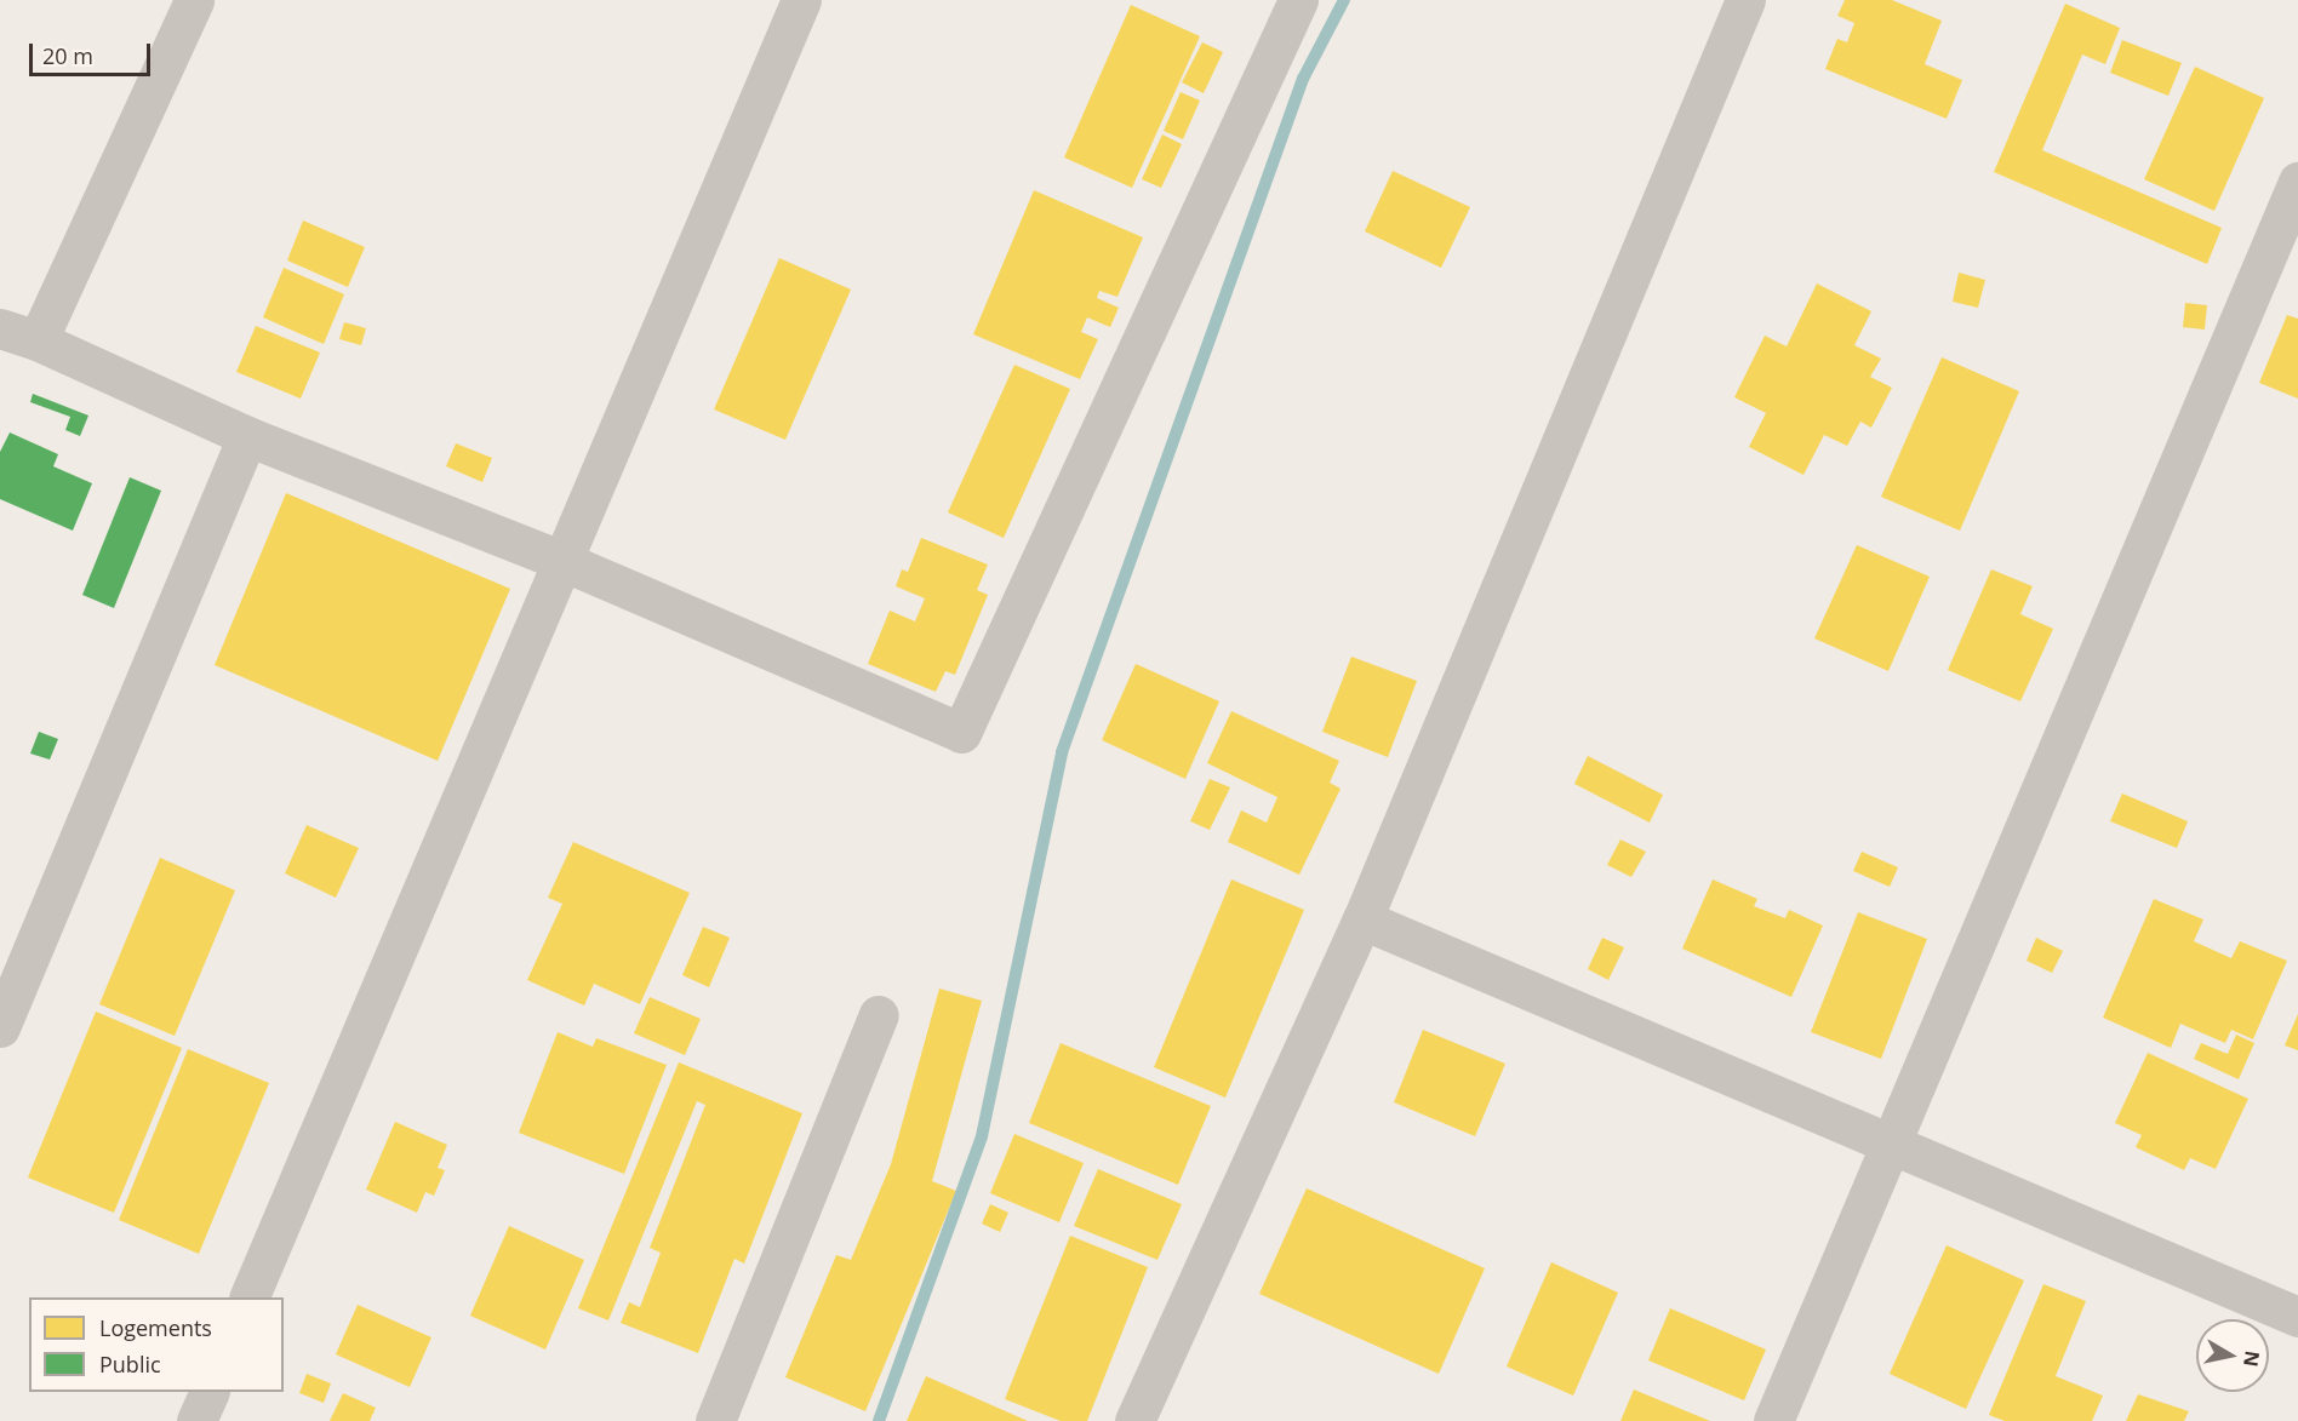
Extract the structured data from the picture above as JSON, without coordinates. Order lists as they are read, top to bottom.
{
  "legend": ["Logements", "Public"],
  "scale_bar": "20 m",
  "north": "right"
}
